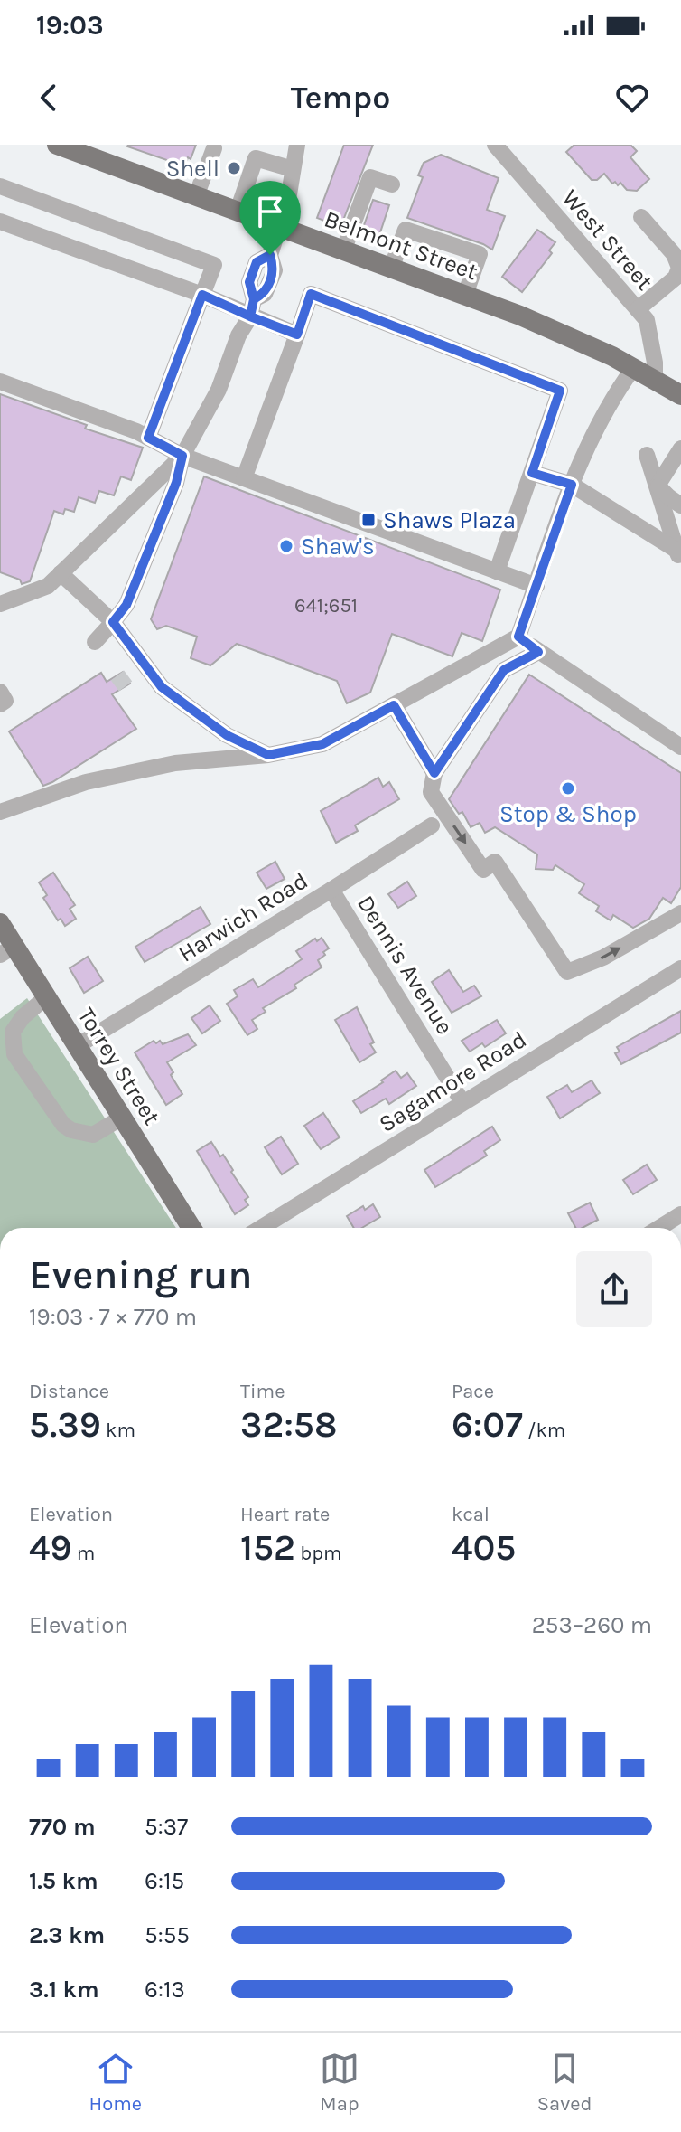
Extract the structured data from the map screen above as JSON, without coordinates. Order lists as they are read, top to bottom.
{
  "streets": {
    "main road": ["Belmont Street", "Torrey Street"],
    "street": [
      "West Street",
      "Harwich Road",
      "Dennis Avenue",
      "Sagamore Road"
    ]
  },
  "crossings": [
    ["West Street", "Belmont Street"],
    ["Harwich Road", "Dennis Avenue"],
    ["Harwich Road", "Torrey Street"],
    ["Dennis Avenue", "Sagamore Road"]
  ],
  "places": {
    "other": ["Shell", "Shaw's", "Stop & Shop"],
    "transit": ["Shaws Plaza"]
  },
  "house_numbers": ["641;651"],
  "page": {
    "status": "19:03",
    "header": "Tempo",
    "heading": ["Evening run", "19:03 · 7 × 770 m"],
    "stats": [
      ["Distance", "5.39 km"],
      ["Time", "32:58"],
      ["Pace", "6:07 /km"],
      ["Elevation", "49 m"],
      ["Heart rate", "152 bpm"],
      ["kcal", "405"]
    ],
    "chart": ["Elevation", "253–260 m"],
    "list": [
      {
        "name": "770 m",
        "note": "5:37"
      },
      {
        "name": "1.5 km",
        "note": "6:15"
      },
      {
        "name": "2.3 km",
        "note": "5:55"
      },
      {
        "name": "3.1 km",
        "note": "6:13"
      }
    ],
    "tabs": ["Home", "Map", "Saved"]
  }
}
